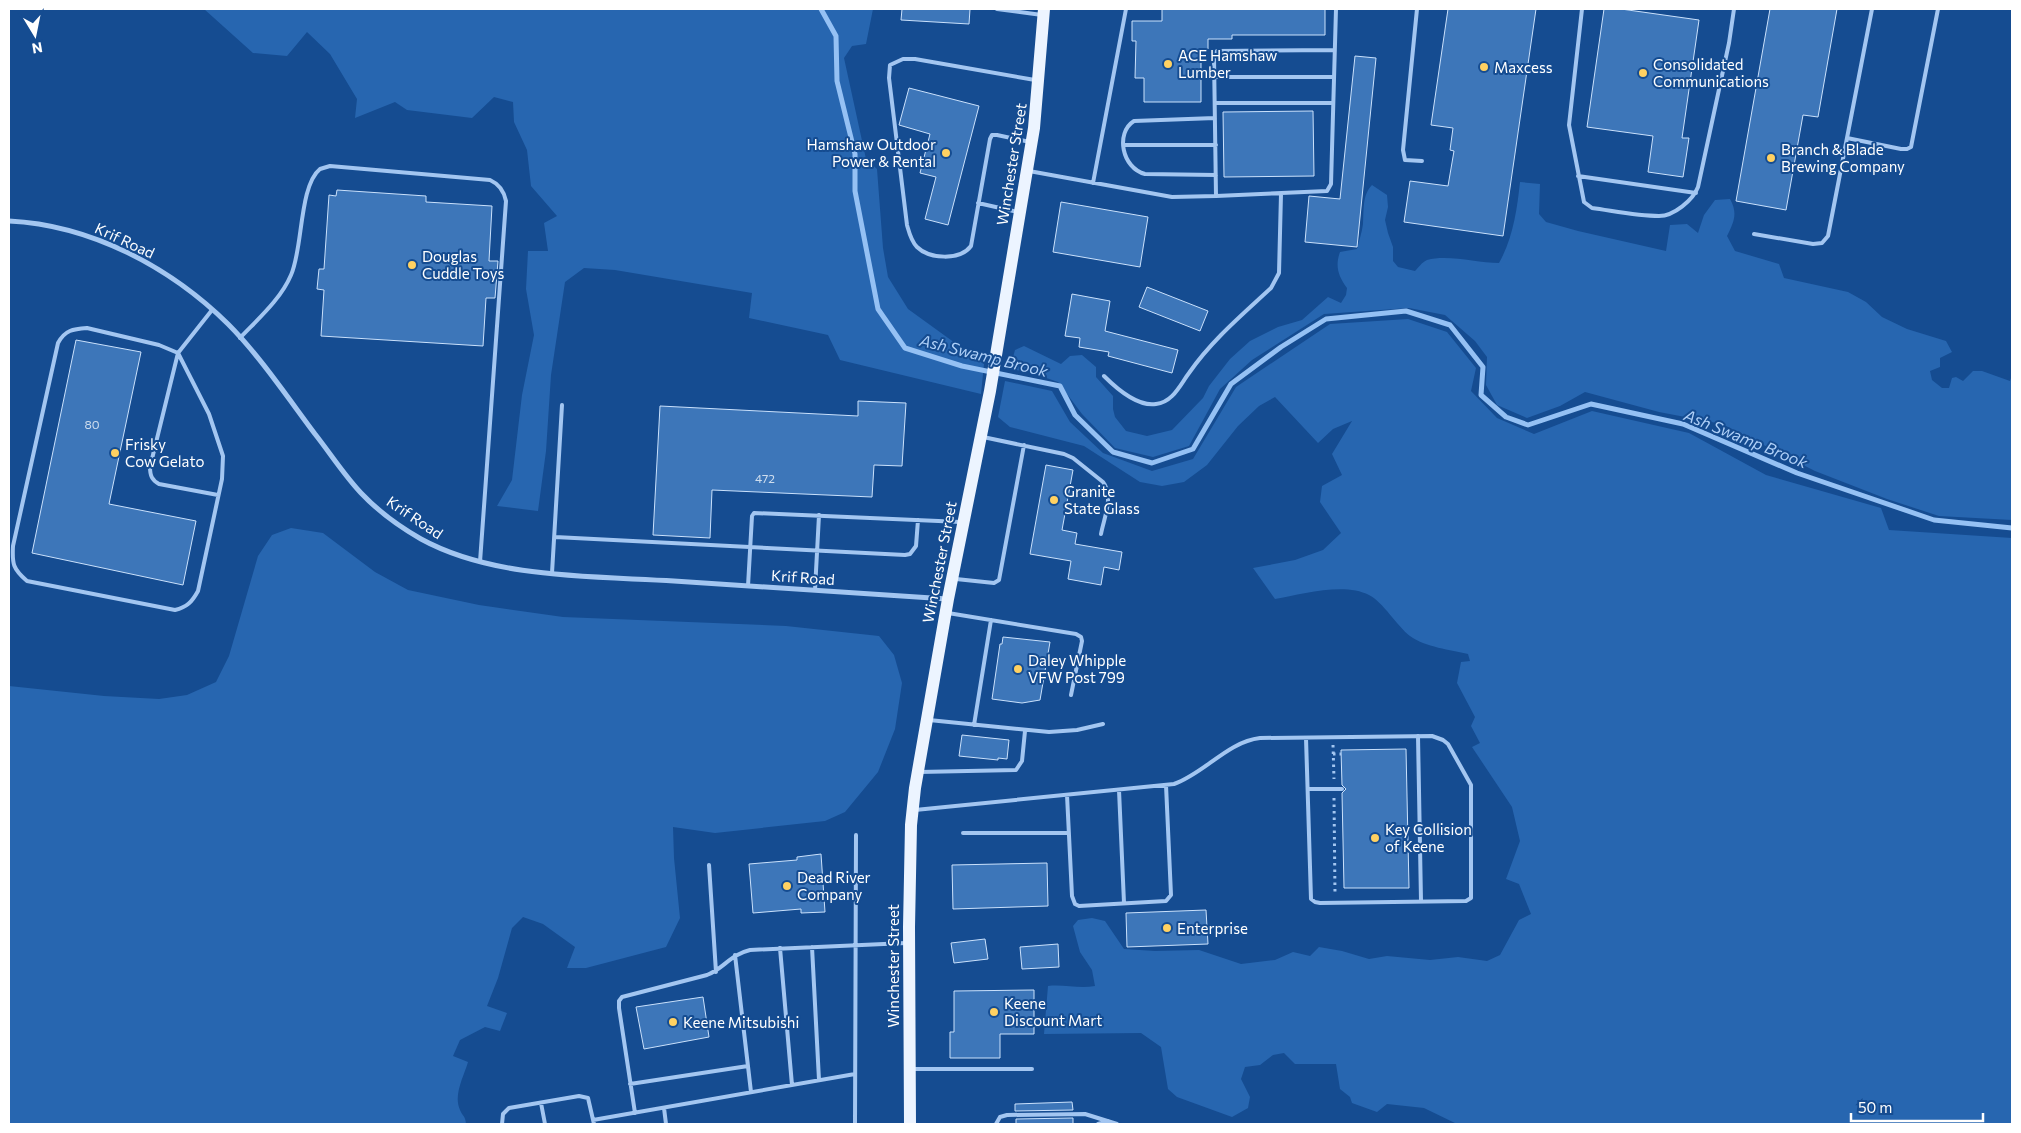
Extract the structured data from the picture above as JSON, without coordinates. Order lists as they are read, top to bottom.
{
  "streets": {
    "main road": ["Winchester Street"],
    "street": ["Krif Road"]
  },
  "crossings": [
    ["Winchester Street", "Krif Road"]
  ],
  "water": ["Ash Swamp Brook"],
  "places": [
    "ACE Hamshaw Lumber",
    "Maxcess",
    "Consolidated Communications",
    "Hamshaw Outdoor Power & Rental",
    "Branch & Blade Brewing Company",
    "Douglas Cuddle Toys",
    "Frisky Cow Gelato",
    "Granite State Glass",
    "Daley Whipple VFW Post 799",
    "Key Collision of Keene",
    "Dead River Company",
    "Enterprise",
    "Keene Discount Mart",
    "Keene Mitsubishi"
  ],
  "house_numbers": ["80", "472"],
  "scale_bar": "50 m",
  "north": "bottom"
}
